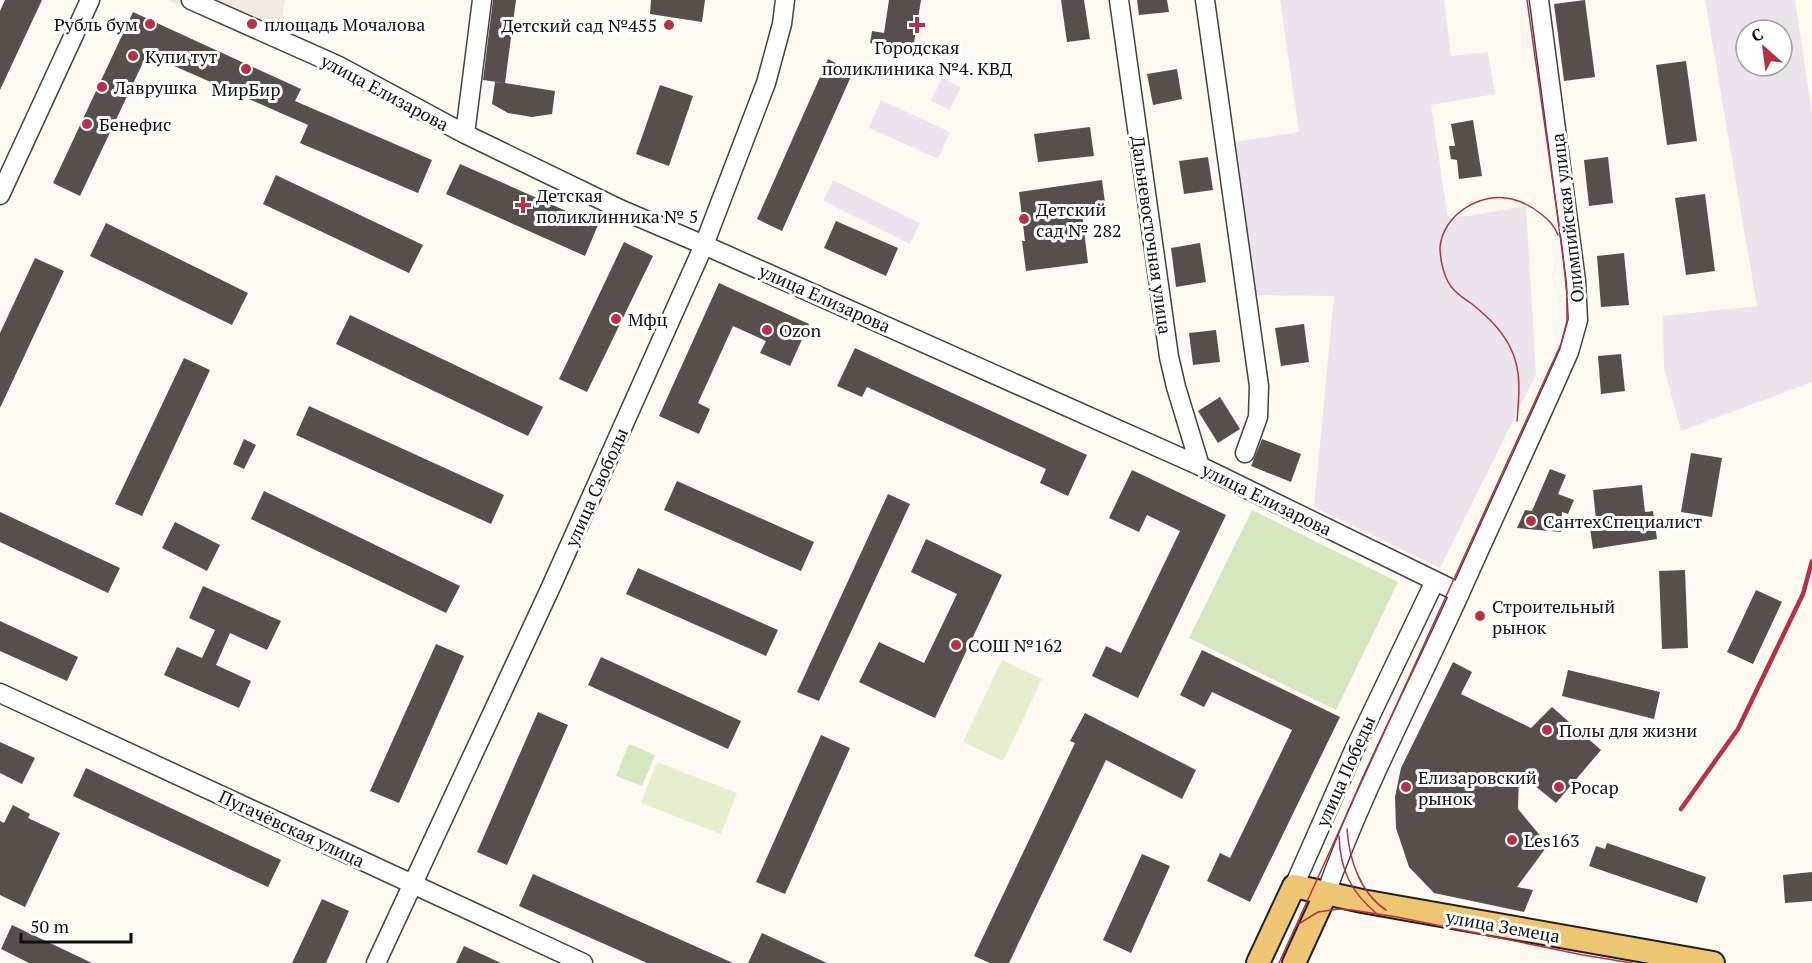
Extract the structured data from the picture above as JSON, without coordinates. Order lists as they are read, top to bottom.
{
  "streets": {
    "main road": ["улица Победы", "улица Земеца"],
    "street": [
      "улица Елизарова",
      "Олимпийская улица",
      "Дальневосточная улица",
      "улица Свободы",
      "Пугачёвская улица"
    ]
  },
  "crossings": [
    ["улица Елизарова", "Олимпийская улица"],
    ["улица Елизарова", "Дальневосточная улица"],
    ["улица Елизарова", "улица Свободы"],
    ["улица Елизарова", "улица Победы"],
    ["Олимпийская улица", "улица Победы"],
    ["улица Свободы", "Пугачёвская улица"],
    ["улица Победы", "улица Земеца"]
  ],
  "places": {
    "other": [
      "Рубль бум",
      "площадь Мочалова",
      "Детский сад №455",
      "Купи тут",
      "МирБир",
      "Лаврушка",
      "Бенефис",
      "Детский сад № 282",
      "Мфц",
      "Ozon",
      "СантехСпециалист",
      "Строительный рынок",
      "СОШ №162",
      "Полы для жизни",
      "Елизаровский рынок",
      "Росар",
      "Les163"
    ],
    "health": ["Городская поликлиника №4. КВД", "Детская поликлинника № 5"]
  },
  "scale_bar": "50 m",
  "north": "top left"
}
